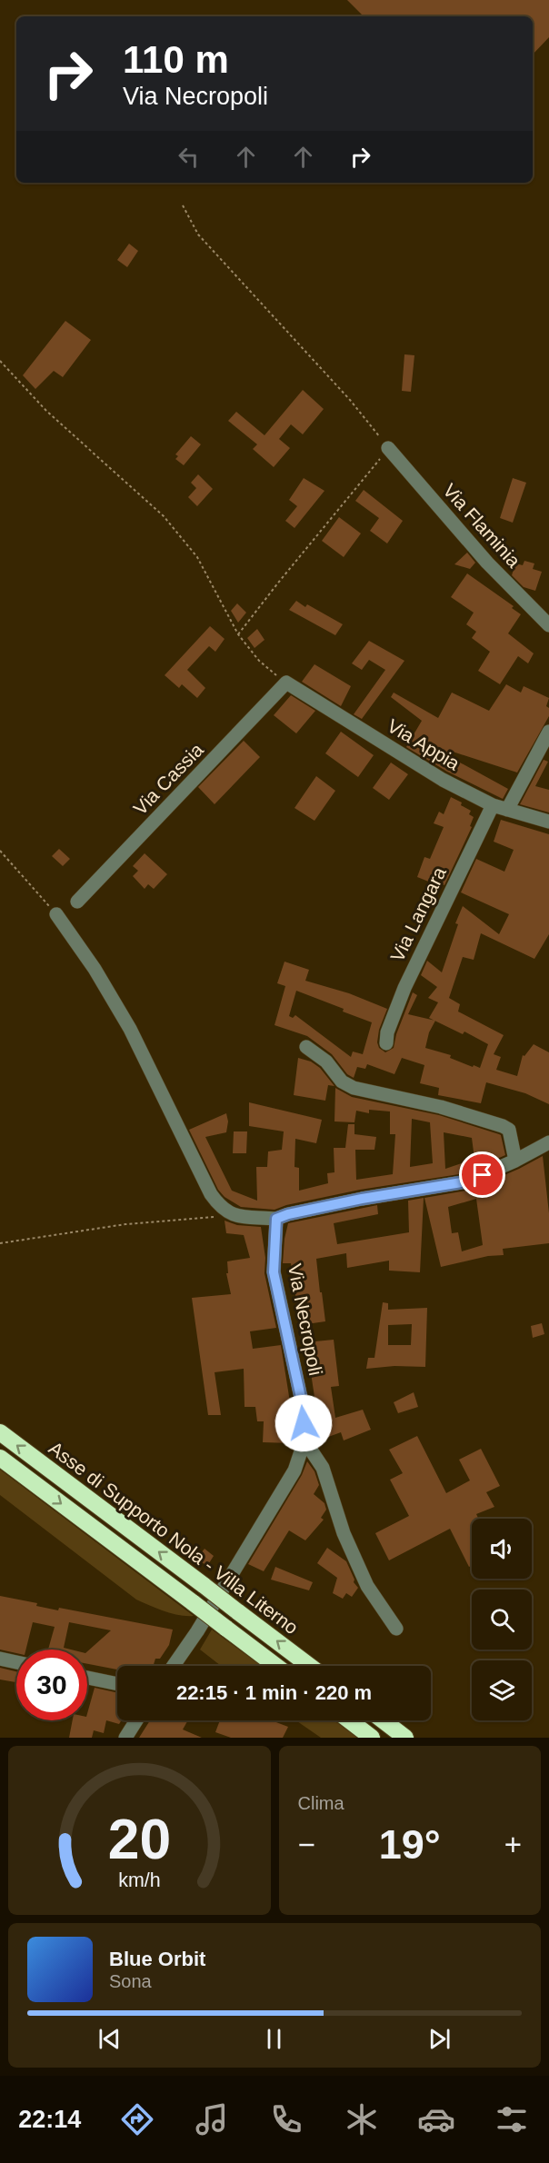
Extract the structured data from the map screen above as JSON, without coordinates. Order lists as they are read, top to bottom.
{
  "streets": {
    "highway": ["Asse di Supporto Nola - Villa Literno"],
    "street": [
      "Via Flaminia",
      "Via Appia",
      "Via Cassia",
      "Via Langara",
      "Via Necropoli"
    ]
  },
  "crossings": [
    ["Via Appia", "Via Cassia"],
    ["Via Appia", "Via Langara"]
  ],
  "page": {
    "turn": ["110 m", "Via Necropoli"],
    "limit": "30",
    "trip": "22:15 · 1 min · 220 m",
    "tile": "Clima",
    "heat": ["−", "19°", "+"],
    "song": ["Blue Orbit", "Sona"],
    "tabs": "22:14",
    "gauge": ["20", "km/h"]
  }
}
